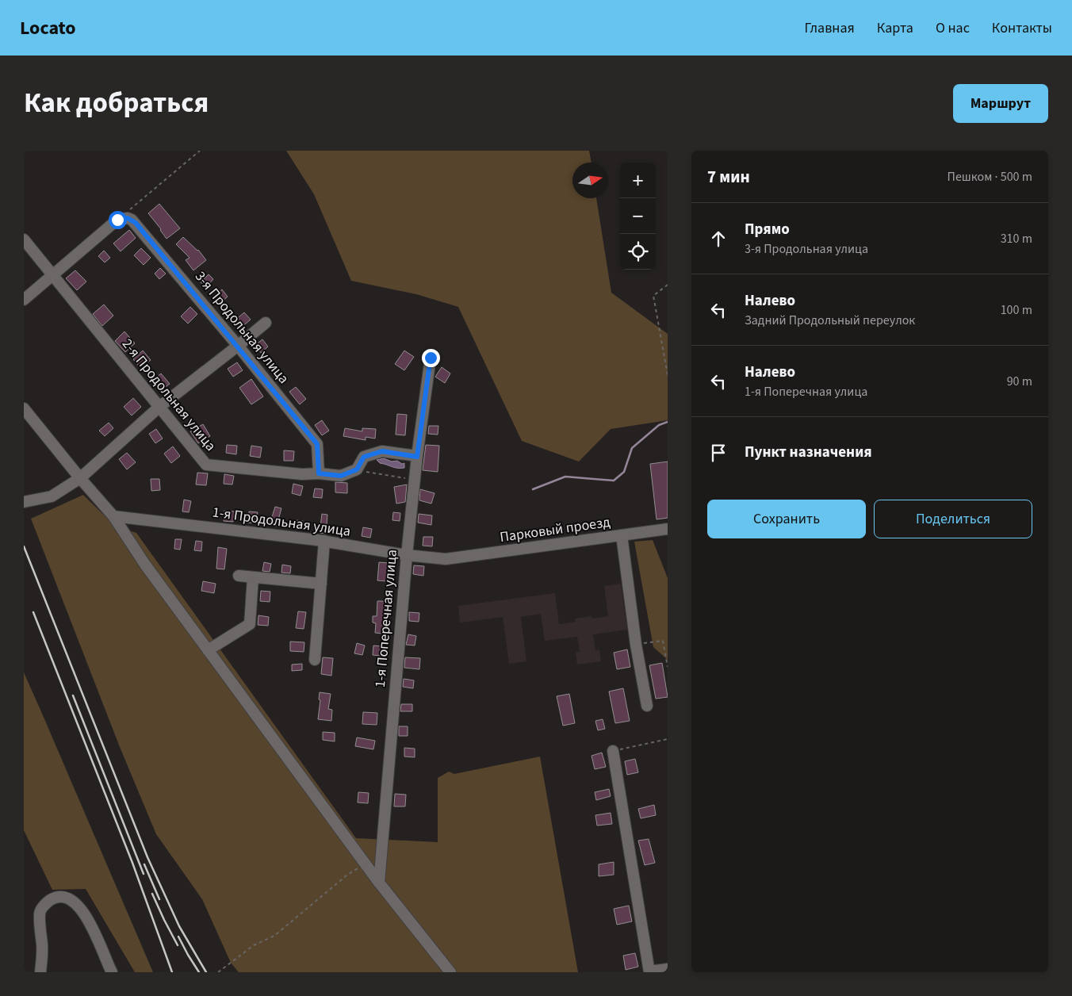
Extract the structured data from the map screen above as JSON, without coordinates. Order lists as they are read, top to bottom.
{
  "streets": {
    "street": [
      "3-я Продольная улица",
      "2-я Продольная улица",
      "1-я Продольная улица",
      "Парковый проезд",
      "1-я Поперечная улица"
    ]
  },
  "crossings": [
    ["3-я Продольная улица", "2-я Продольная улица"],
    ["1-я Продольная улица", "Парковый проезд"],
    ["1-я Продольная улица", "1-я Поперечная улица"]
  ],
  "north": "right",
  "page": {
    "header": "Locato",
    "nav": [
      "Главная",
      "Карта",
      "О нас",
      "Контакты"
    ],
    "title": "Как добраться",
    "buttons": [
      "Маршрут",
      ["Сохранить", "Поделиться"]
    ],
    "heading": ["7 мин", "Пешком · 500 m"],
    "map_buttons": ["+", "−"],
    "list": [
      ["Прямо", "3-я Продольная улица", "310 m"],
      ["Налево", "Задний Продольный переулок", "100 m"],
      ["Налево", "1-я Поперечная улица", "90 m"],
      "Пункт назначения"
    ]
  }
}
